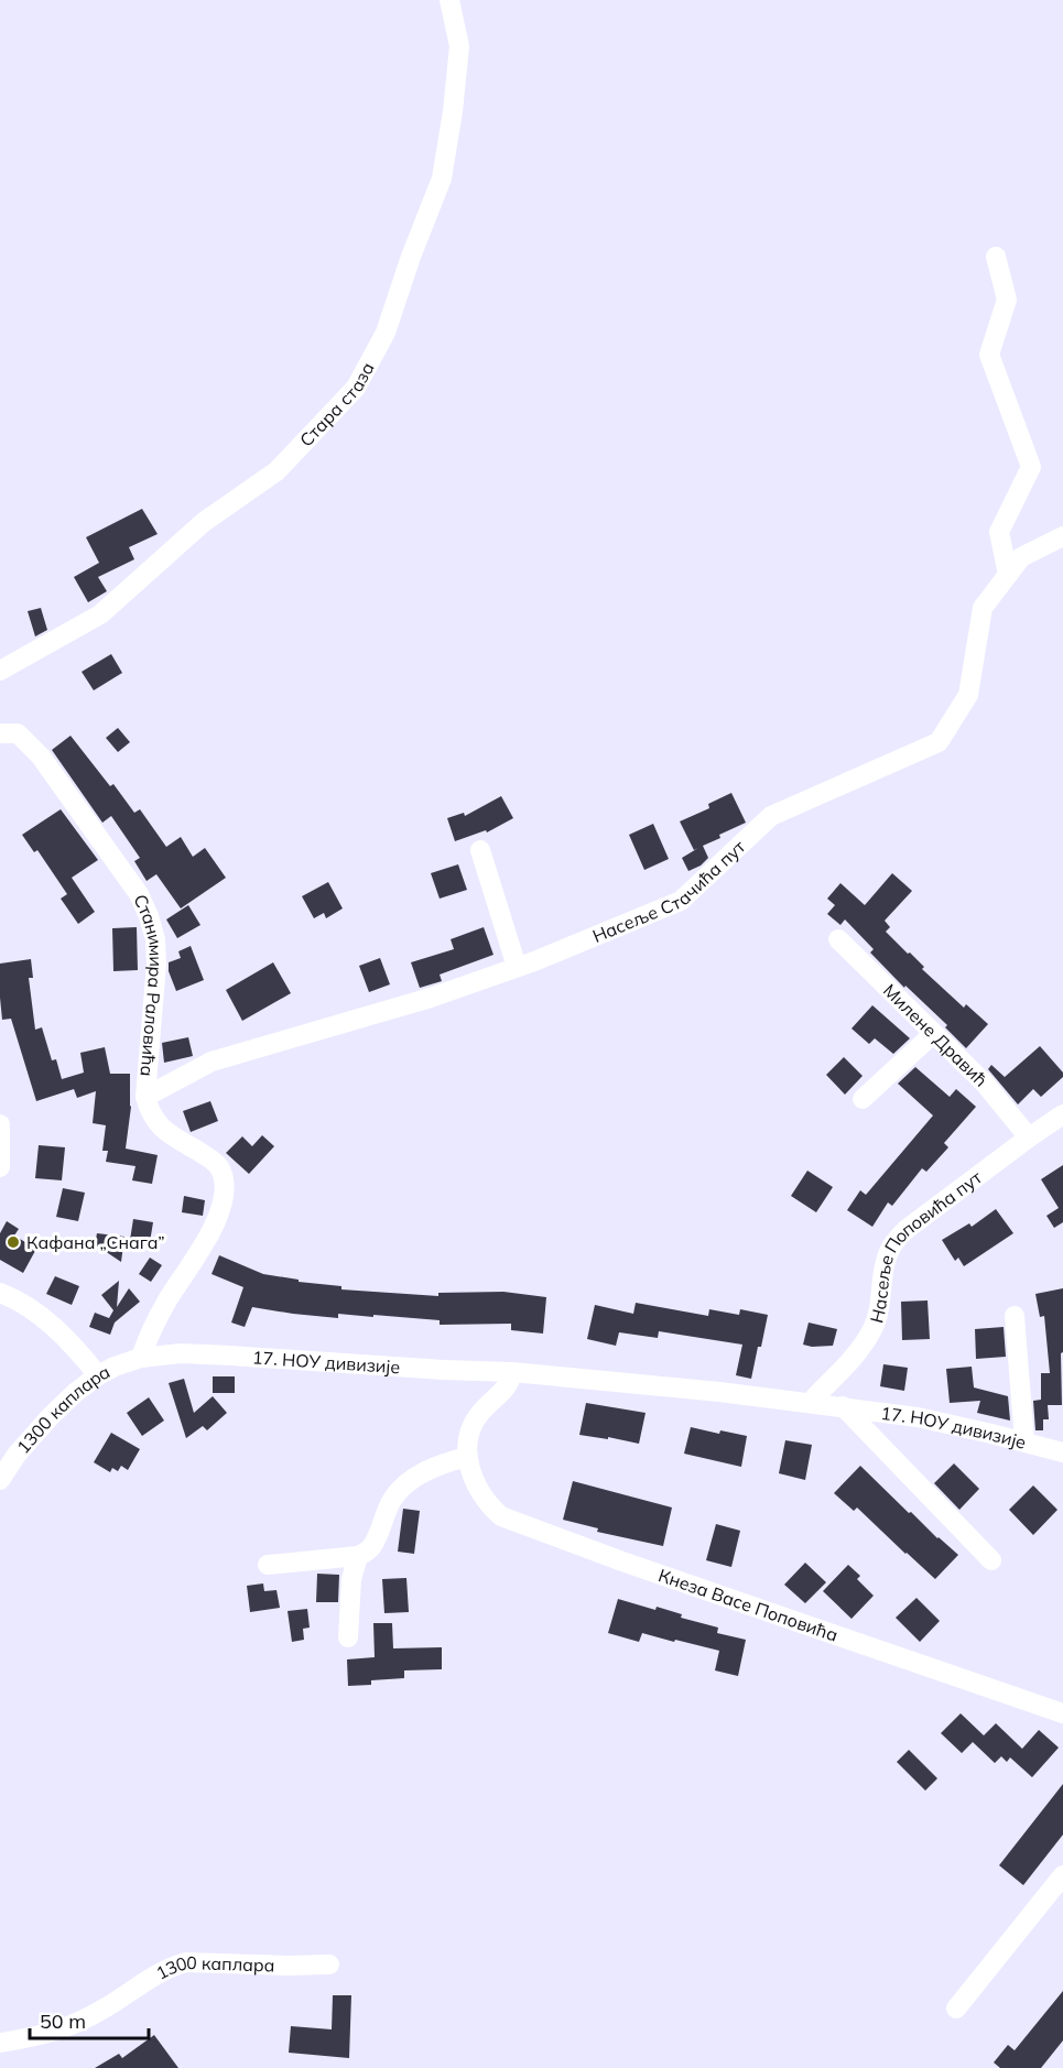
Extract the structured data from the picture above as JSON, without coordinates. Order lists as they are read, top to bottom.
{
  "streets": {
    "street": [
      "Стара стаза",
      "Насеље Стачића пут",
      "Станимира Раловића",
      "Милене Дравић",
      "Насеље Поповића пут",
      "17. НОУ дивизије",
      "1300 каплара",
      "Кнеза Васе Поповића"
    ]
  },
  "crossings": [
    ["Насеље Стачића пут", "Станимира Раловића"],
    ["Станимира Раловића", "17. НОУ дивизије"],
    ["Станимира Раловића", "1300 каплара"],
    ["Милене Дравић", "Насеље Поповића пут"],
    ["Насеље Поповића пут", "17. НОУ дивизије"],
    ["17. НОУ дивизије", "1300 каплара"]
  ],
  "places": ["Кафана „Снага”"],
  "scale_bar": "50 m"
}
